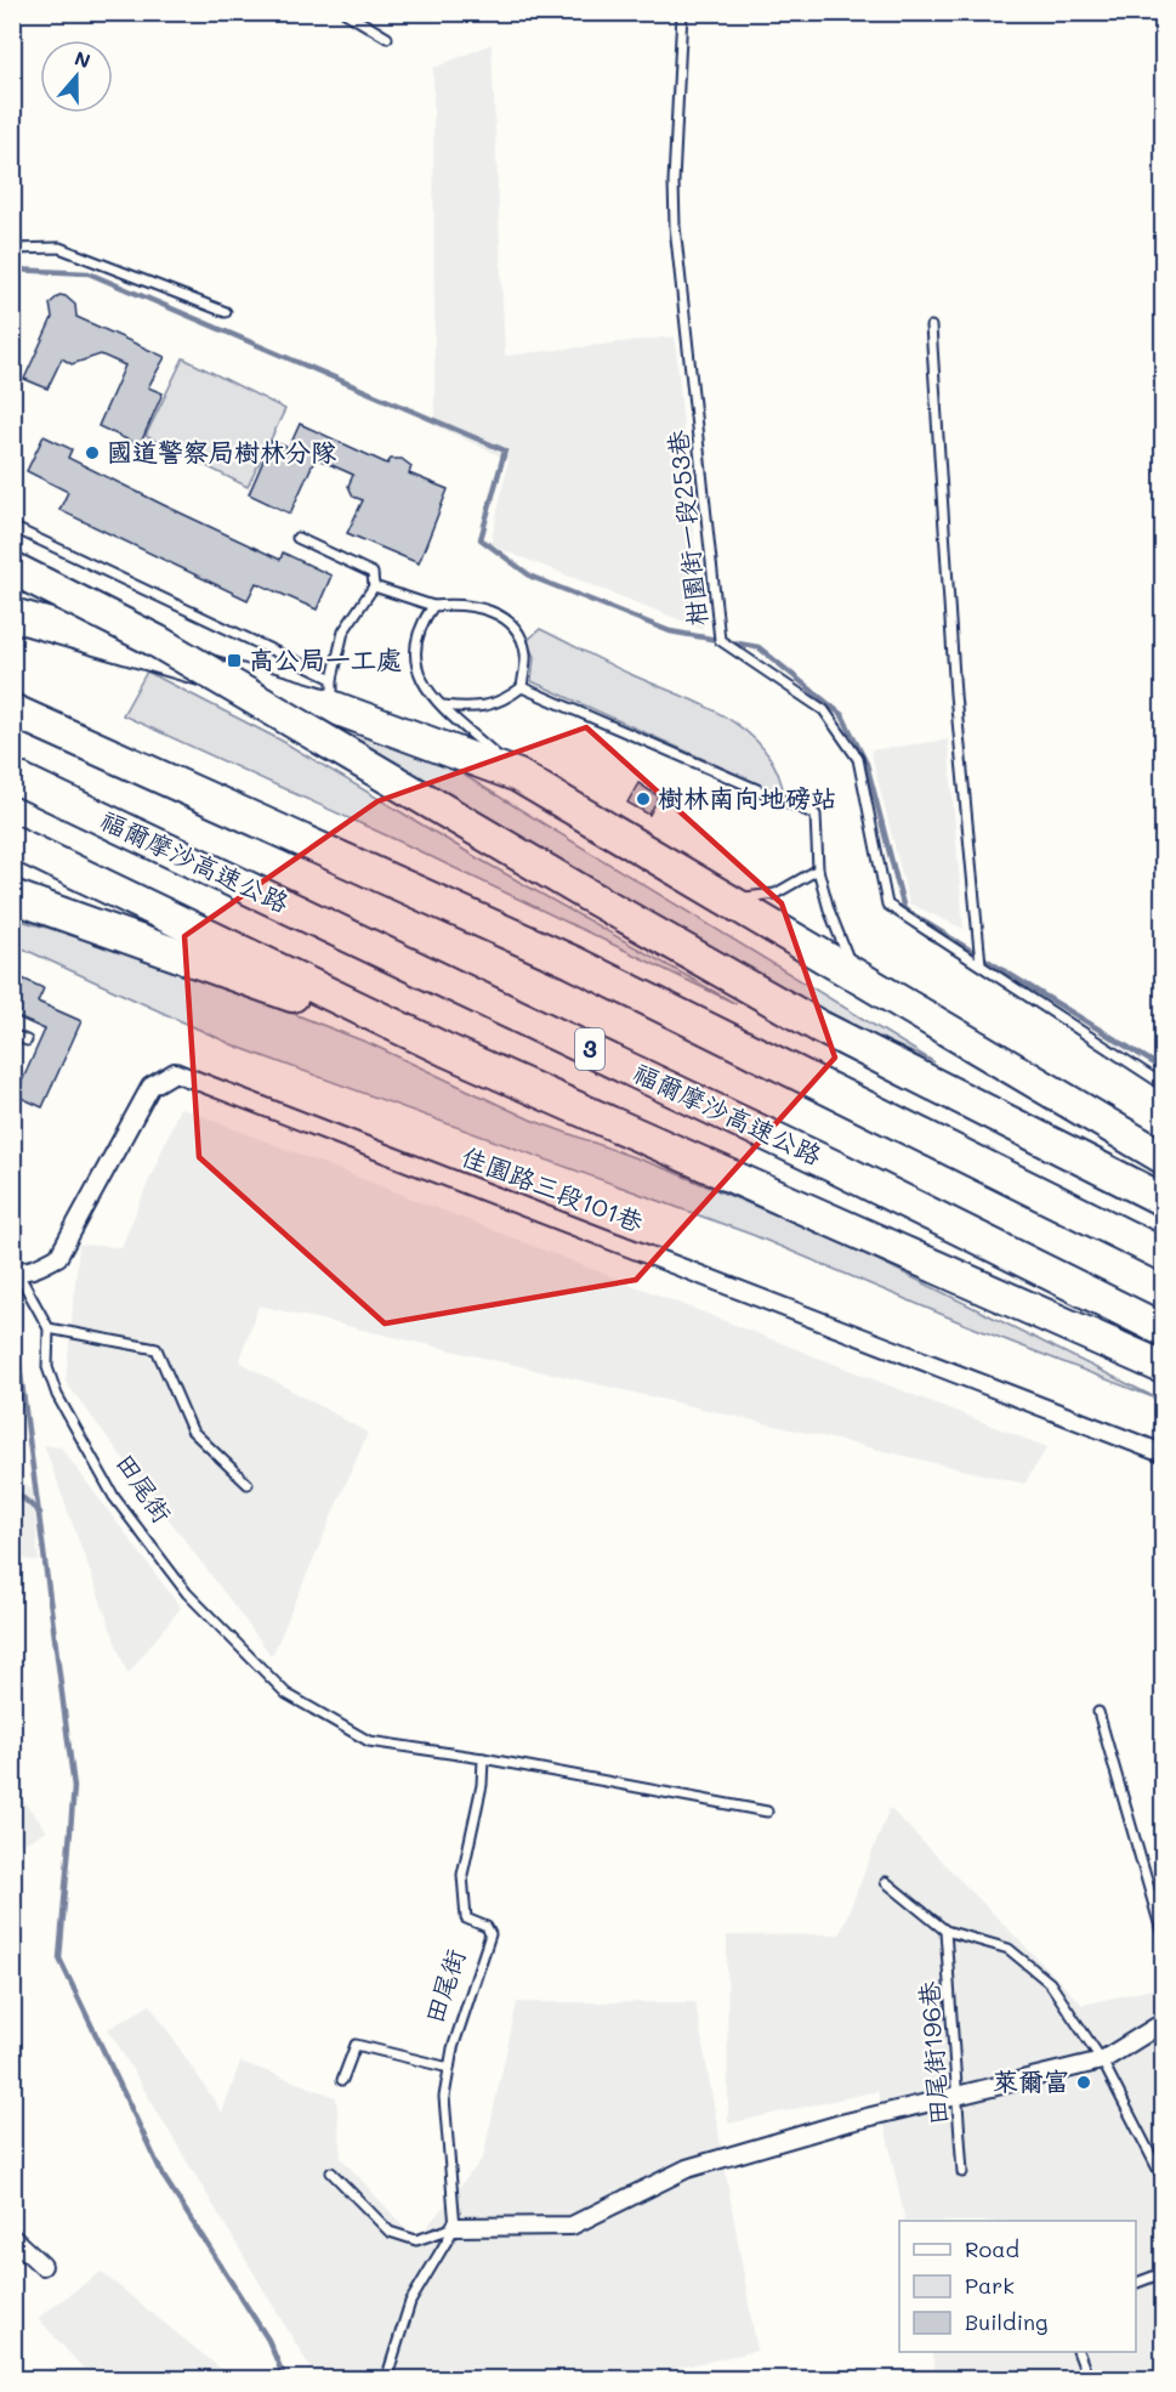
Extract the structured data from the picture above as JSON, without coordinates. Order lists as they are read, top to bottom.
{
  "streets": {
    "highway": ["福爾摩沙高速公路", "3"],
    "street": ["佳園路三段101巷"],
    "lane": ["柑園街一段253巷", "田尾街", "田尾街196巷"]
  },
  "places": {
    "other": ["國道警察局樹林分隊", "樹林南向地磅站", "萊爾富"],
    "transit": ["高公局一工處"]
  },
  "legend": ["Road", "Park", "Building"],
  "north": "top"
}
